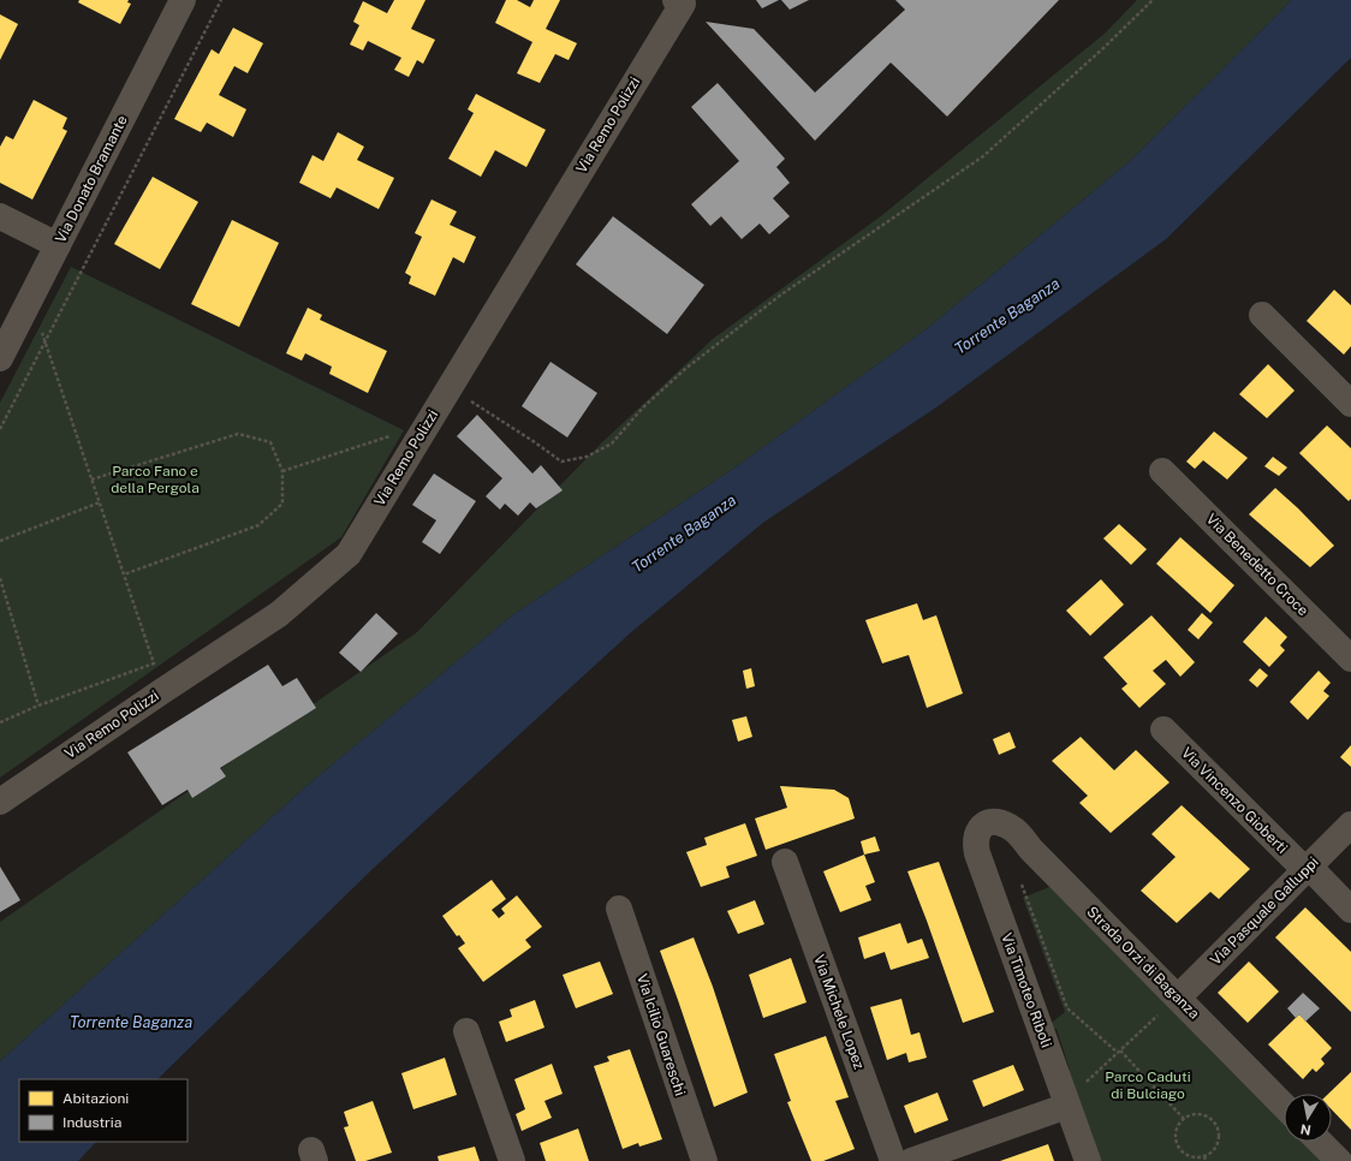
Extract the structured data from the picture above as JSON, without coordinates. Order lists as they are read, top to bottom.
{
  "streets": {
    "street": [
      "Via Remo Polizzi",
      "Via Donato Bramante",
      "Via Benedetto Croce",
      "Via Vincenzo Gioberti",
      "Via Pasquale Galluppi",
      "Strada Orzi di Baganza",
      "Via Timoteo Riboli",
      "Via Michele Lopez",
      "Via Icilio Guareschi"
    ]
  },
  "crossings": [
    ["Via Vincenzo Gioberti", "Via Pasquale Galluppi"],
    ["Via Pasquale Galluppi", "Strada Orzi di Baganza"],
    ["Strada Orzi di Baganza", "Via Timoteo Riboli"]
  ],
  "water": ["Torrente Baganza"],
  "parks": ["Parco Fano e della Pergola", "Parco Caduti di Bulciago"],
  "legend": ["Abitazioni", "Industria"],
  "north": "bottom"
}
